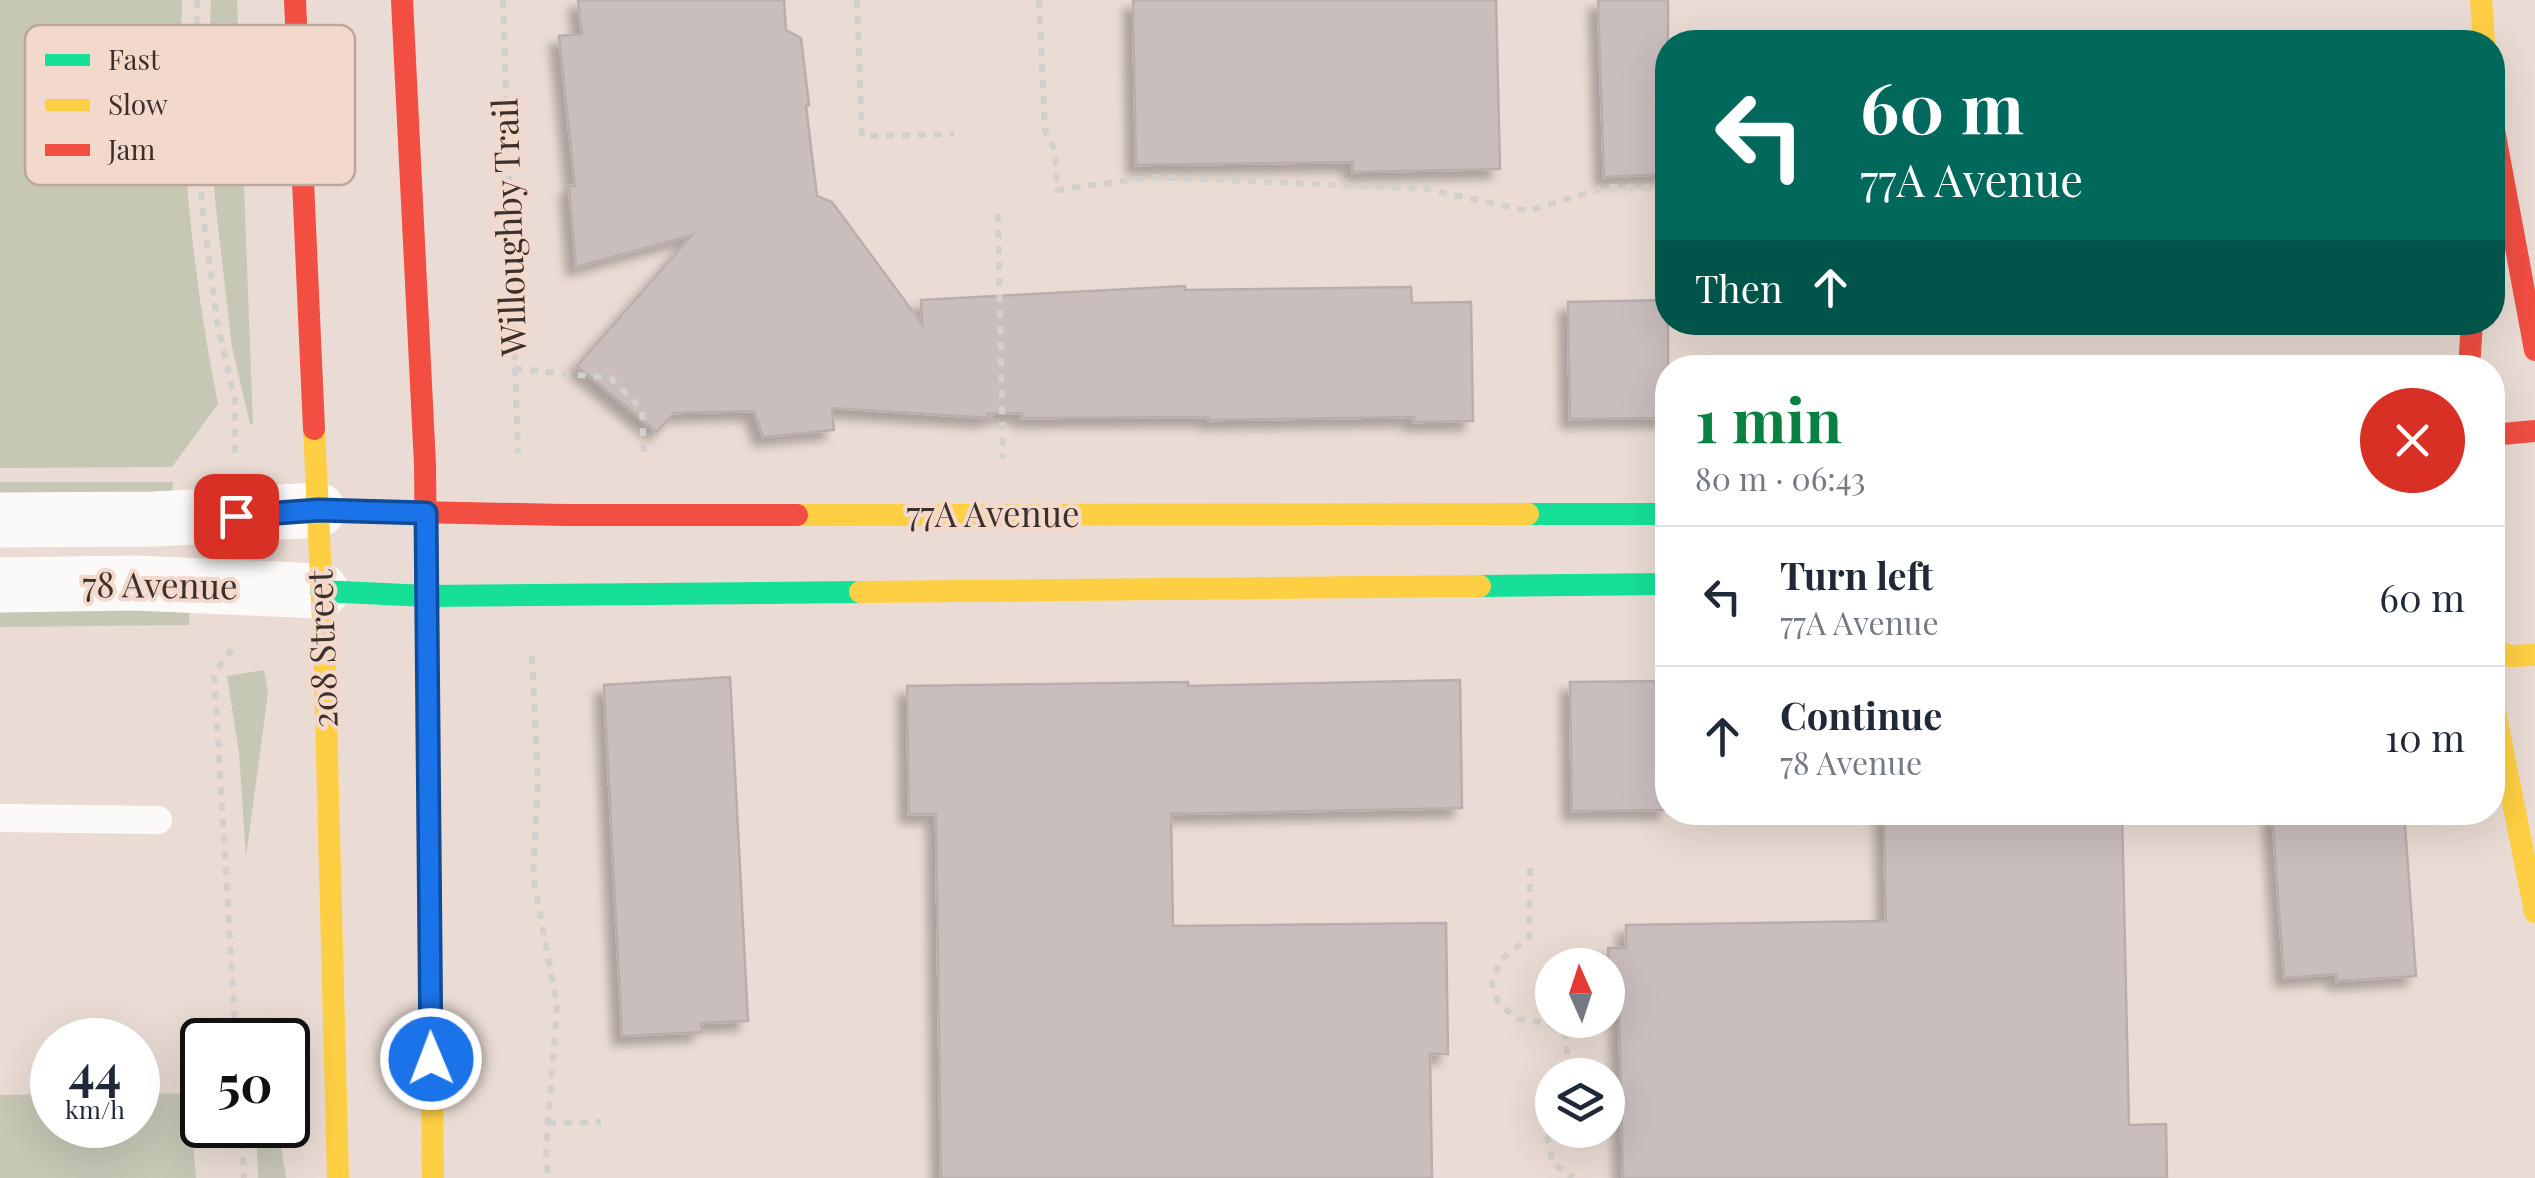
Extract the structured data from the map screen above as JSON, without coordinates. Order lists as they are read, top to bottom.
{
  "streets": {
    "street": ["77A Avenue", "78 Avenue", "208 Street"],
    "path": ["Willoughby Trail"]
  },
  "crossings": [
    ["77A Avenue", "78 Avenue"],
    ["77A Avenue", "208 Street"],
    ["78 Avenue", "208 Street"]
  ],
  "legend": ["Fast", "Slow", "Jam"],
  "north": "top",
  "page": {
    "turn": ["60 m", "77A Avenue"],
    "then": "Then",
    "heading": ["1 min", "80 m · 06:43"],
    "list": [
      {
        "name": "Turn left",
        "note": "77A Avenue",
        "value": "60 m"
      },
      {
        "name": "Continue",
        "note": "78 Avenue",
        "value": "10 m"
      }
    ],
    "speed": "44 km/h",
    "limit": "50"
  }
}
